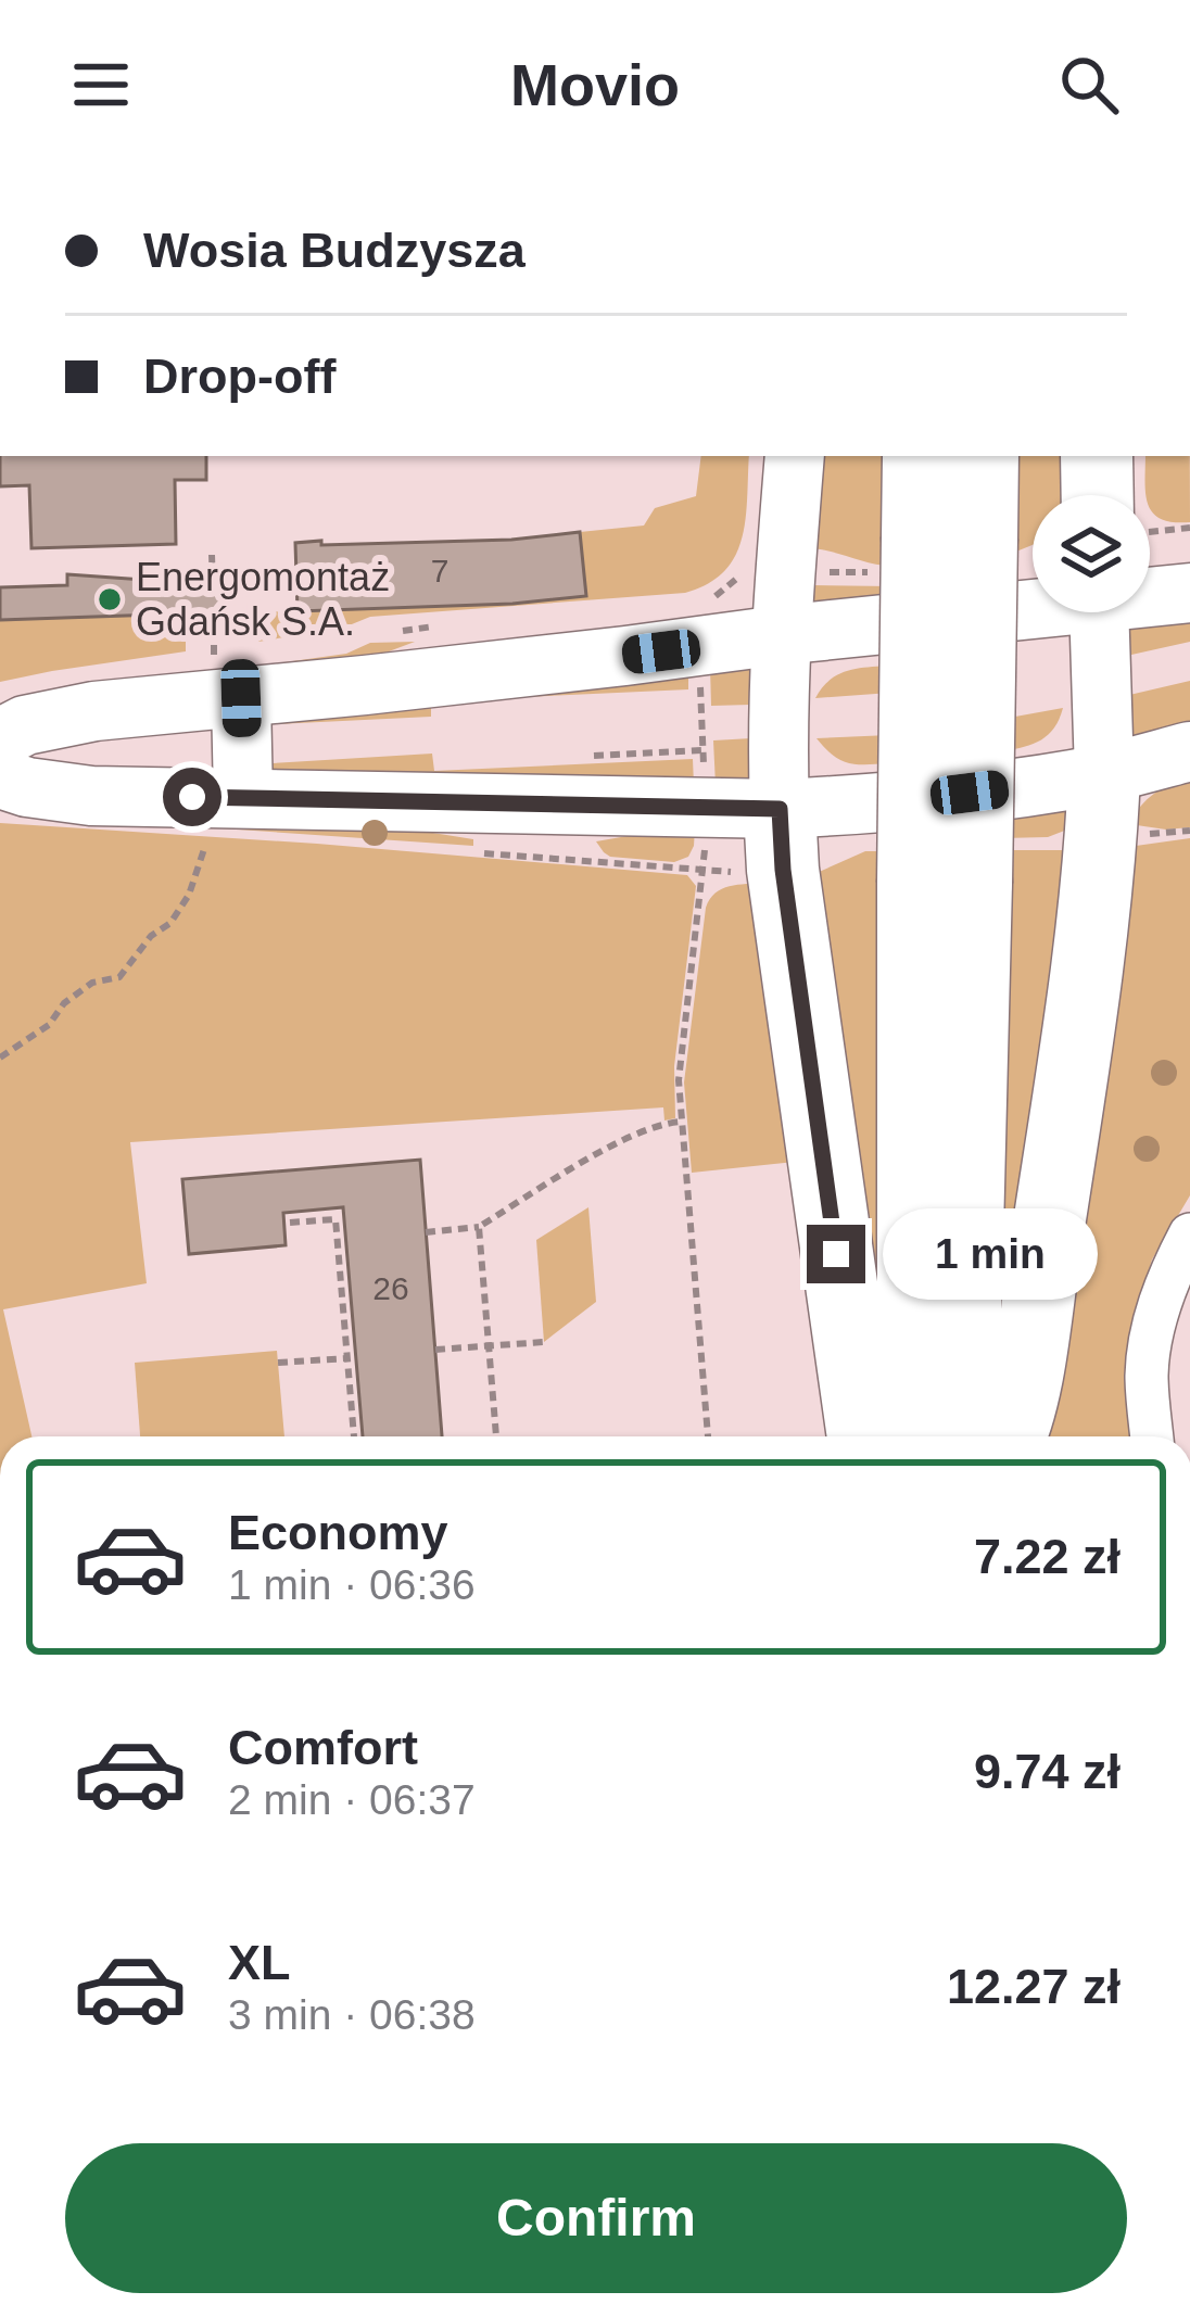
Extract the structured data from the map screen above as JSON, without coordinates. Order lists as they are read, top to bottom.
{
  "places": ["Energomontaż Gdańsk S.A."],
  "house_numbers": ["7", "26"],
  "page": {
    "header": "Movio",
    "banner": ["Wosia Budzysza", "Drop-off"],
    "bubble": "1 min",
    "list": [
      {
        "name": "Economy",
        "note": "1 min · 06:36",
        "value": "7.22 zł"
      },
      {
        "name": "Comfort",
        "note": "2 min · 06:37",
        "value": "9.74 zł"
      },
      {
        "name": "XL",
        "note": "3 min · 06:38",
        "value": "12.27 zł"
      }
    ],
    "buttons": "Confirm"
  }
}
